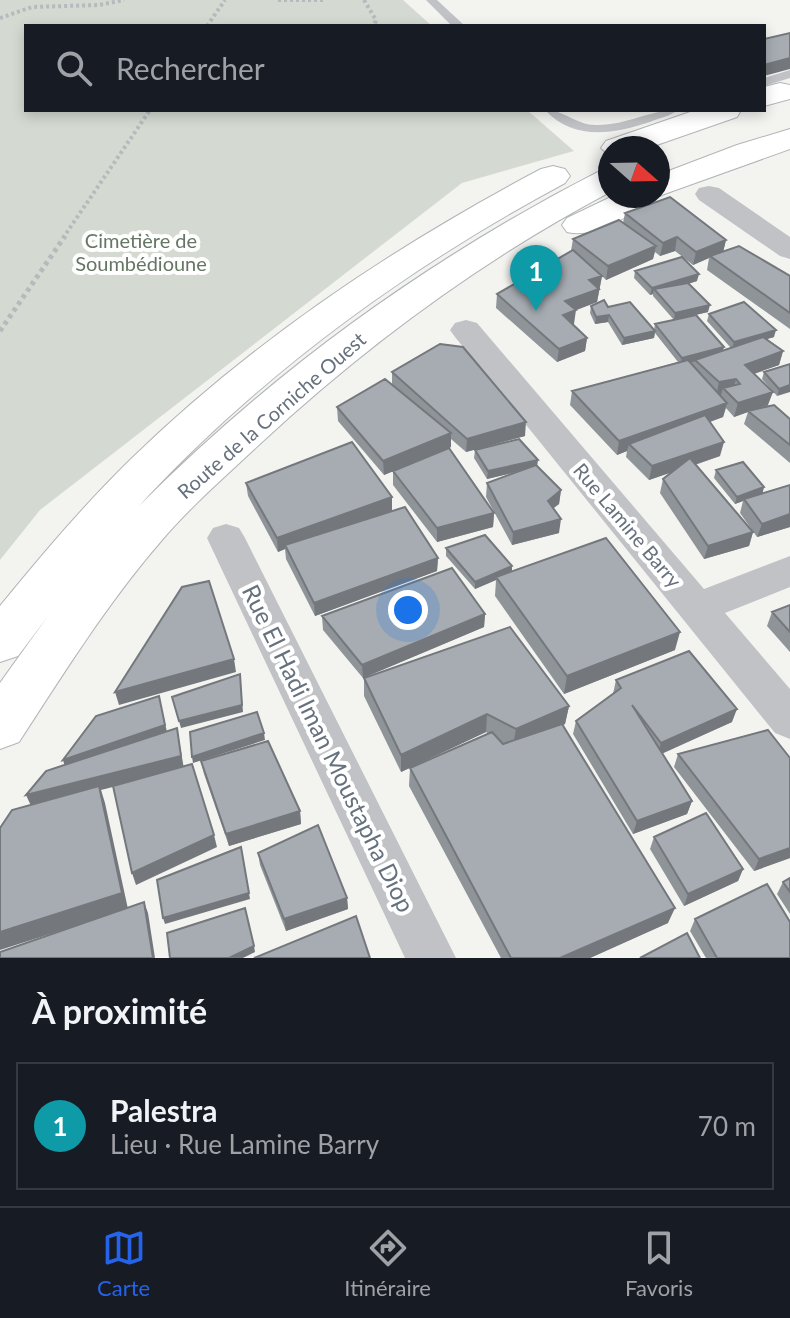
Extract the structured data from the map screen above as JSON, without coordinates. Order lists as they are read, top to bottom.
{
  "streets": {
    "highway": ["Route de la Corniche Ouest"],
    "street": ["Rue Lamine Barry", "Rue El Hadi Iman Moustapha Diop"]
  },
  "parks": ["Cimetière de Soumbédioune"],
  "north": "right",
  "page": {
    "search": "Rechercher",
    "pins": "1",
    "heading": "À proximité",
    "list": [
      {
        "mark": "1",
        "name": "Palestra",
        "note": "Lieu · Rue Lamine Barry",
        "value": "70 m"
      }
    ],
    "nav": ["Carte", "Itinéraire", "Favoris"]
  }
}
